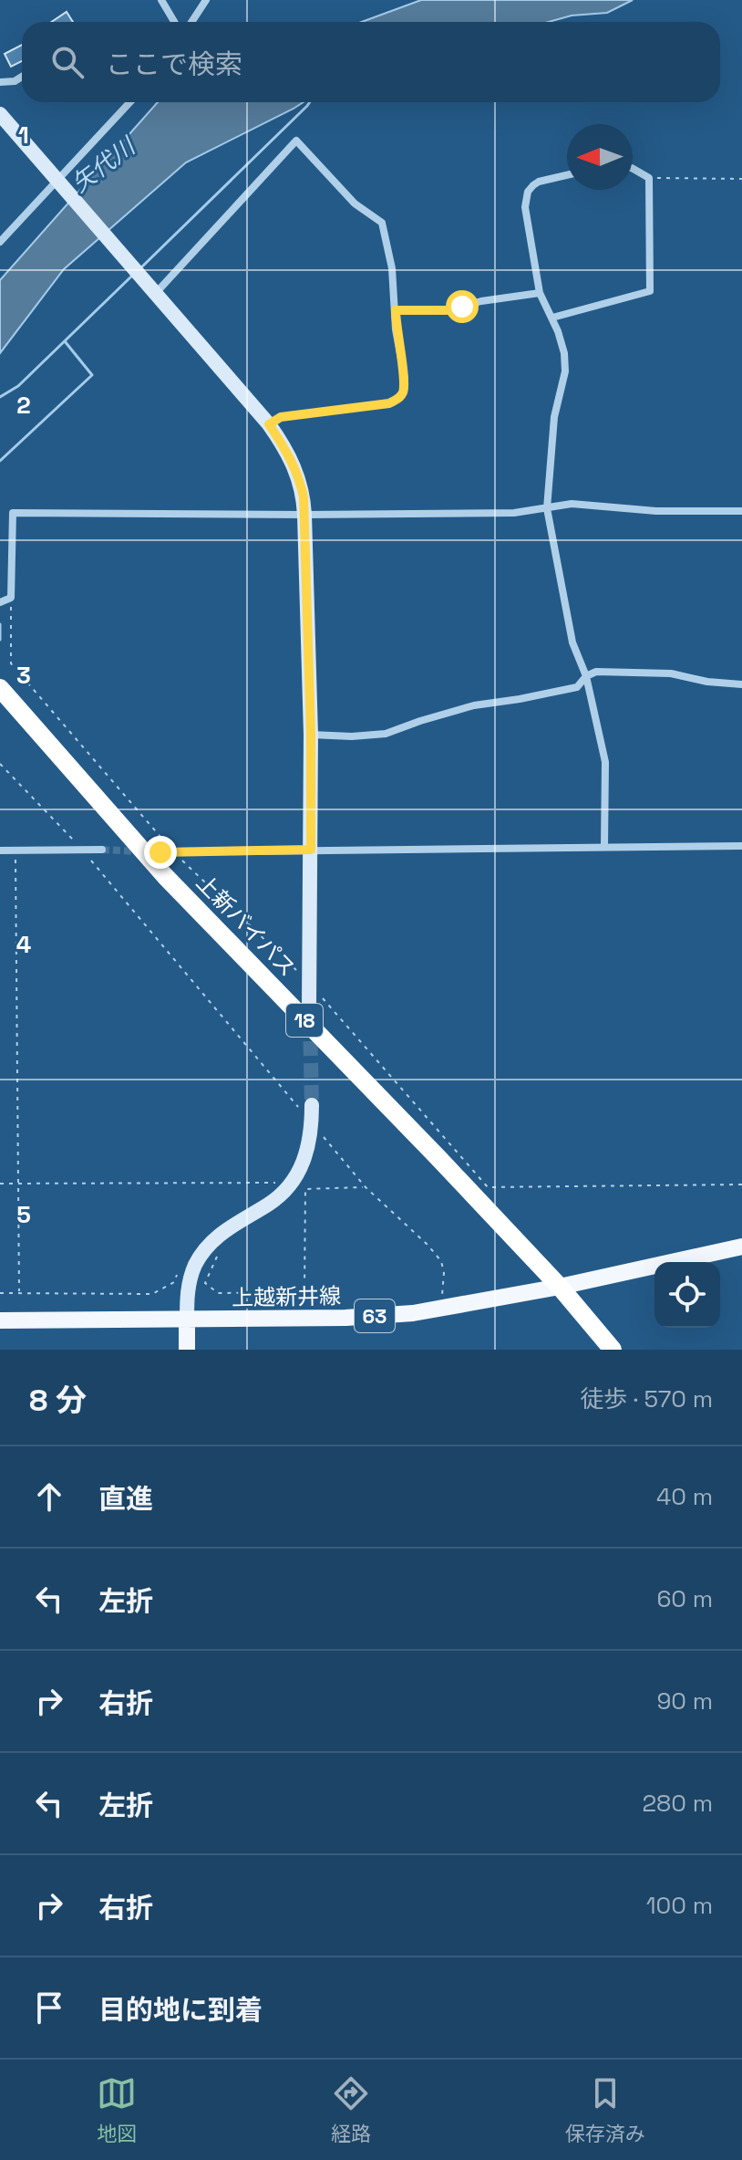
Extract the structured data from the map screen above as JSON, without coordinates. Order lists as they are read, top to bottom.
{
  "streets": {
    "highway": ["上新バイパス", "18"],
    "main road": ["上越新井線", "63"]
  },
  "crossings": [
    ["上新バイパス", "上越新井線"]
  ],
  "water": ["矢代川"],
  "north": "left",
  "page": {
    "search": "ここで検索",
    "heading": ["8 分", "徒歩 · 570 m"],
    "list": [
      ["直進", "40 m"],
      ["左折", "60 m"],
      ["右折", "90 m"],
      ["左折", "280 m"],
      ["右折", "100 m"],
      "目的地に到着"
    ],
    "nav": ["地図", "経路", "保存済み"]
  },
  "grid": {
    "rows": [
      "1",
      "2",
      "3",
      "4",
      "5"
    ]
  }
}
